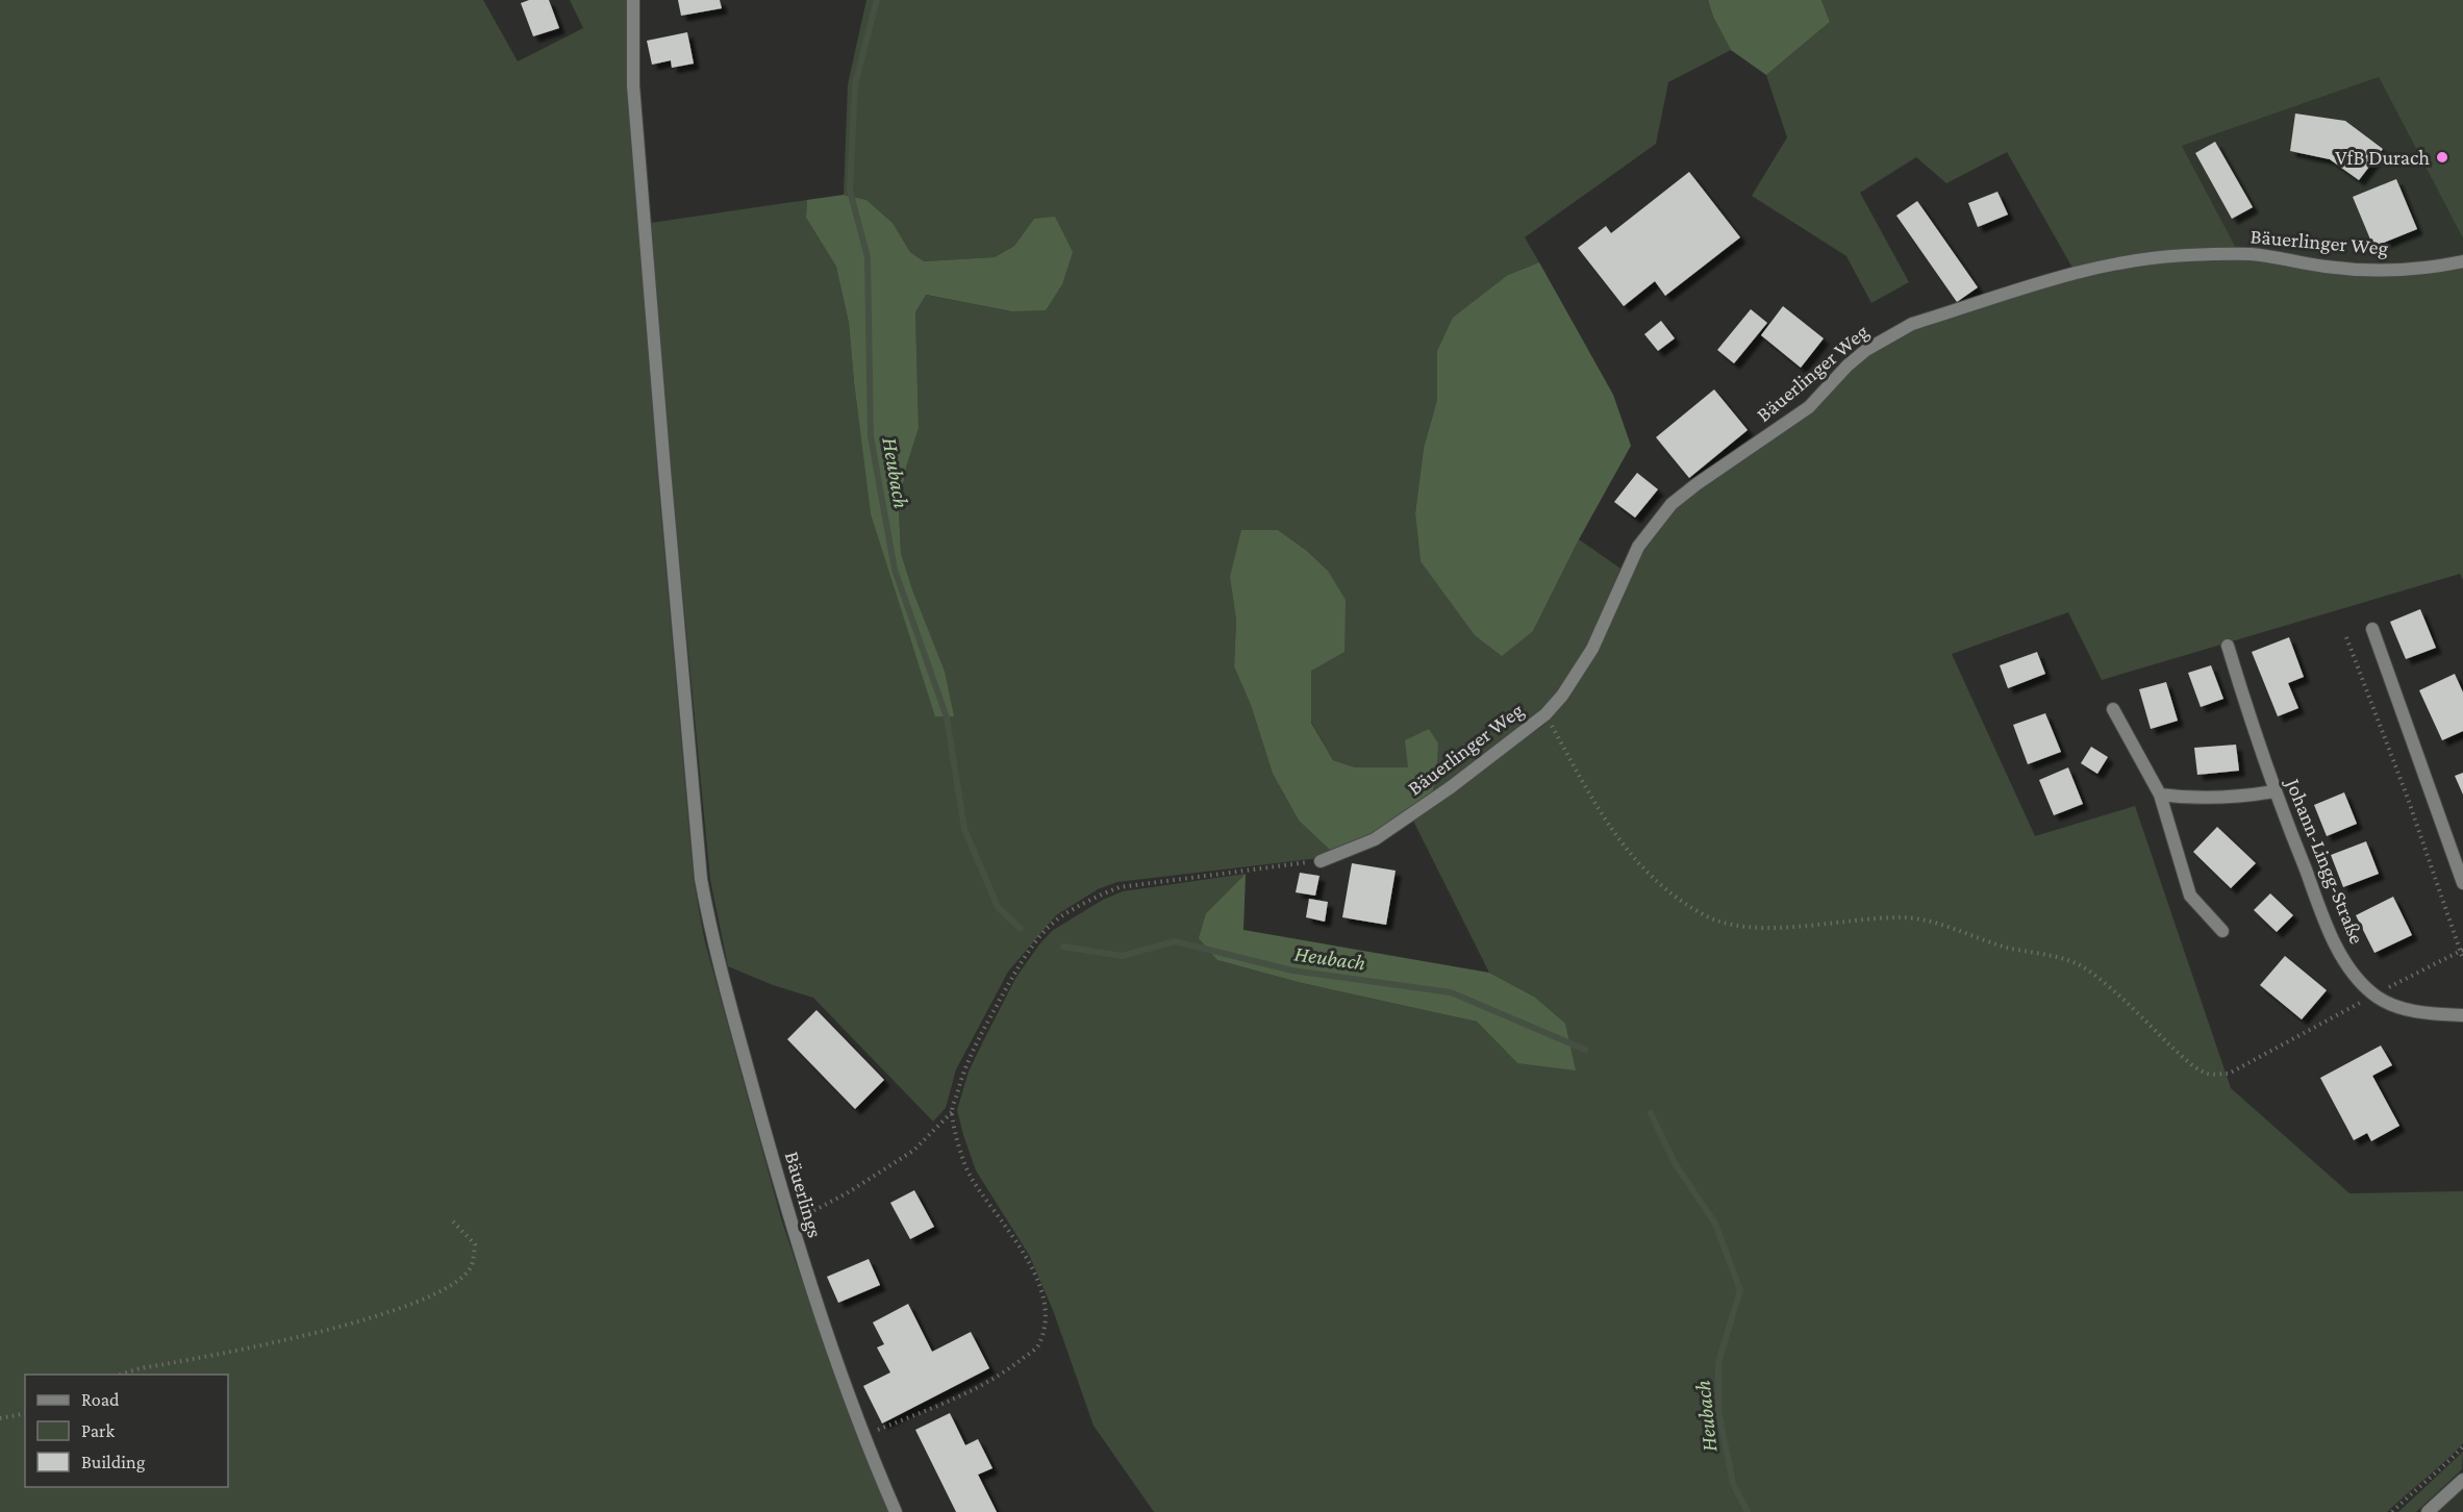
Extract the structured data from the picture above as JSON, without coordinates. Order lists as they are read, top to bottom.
{
  "streets": {
    "street": ["Bäuerlinger Weg", "Johann-Lingg-Straße", "Bäuerlings"]
  },
  "water": ["Heubach"],
  "places": ["VfB Durach"],
  "legend": ["Road", "Park", "Building"]
}
